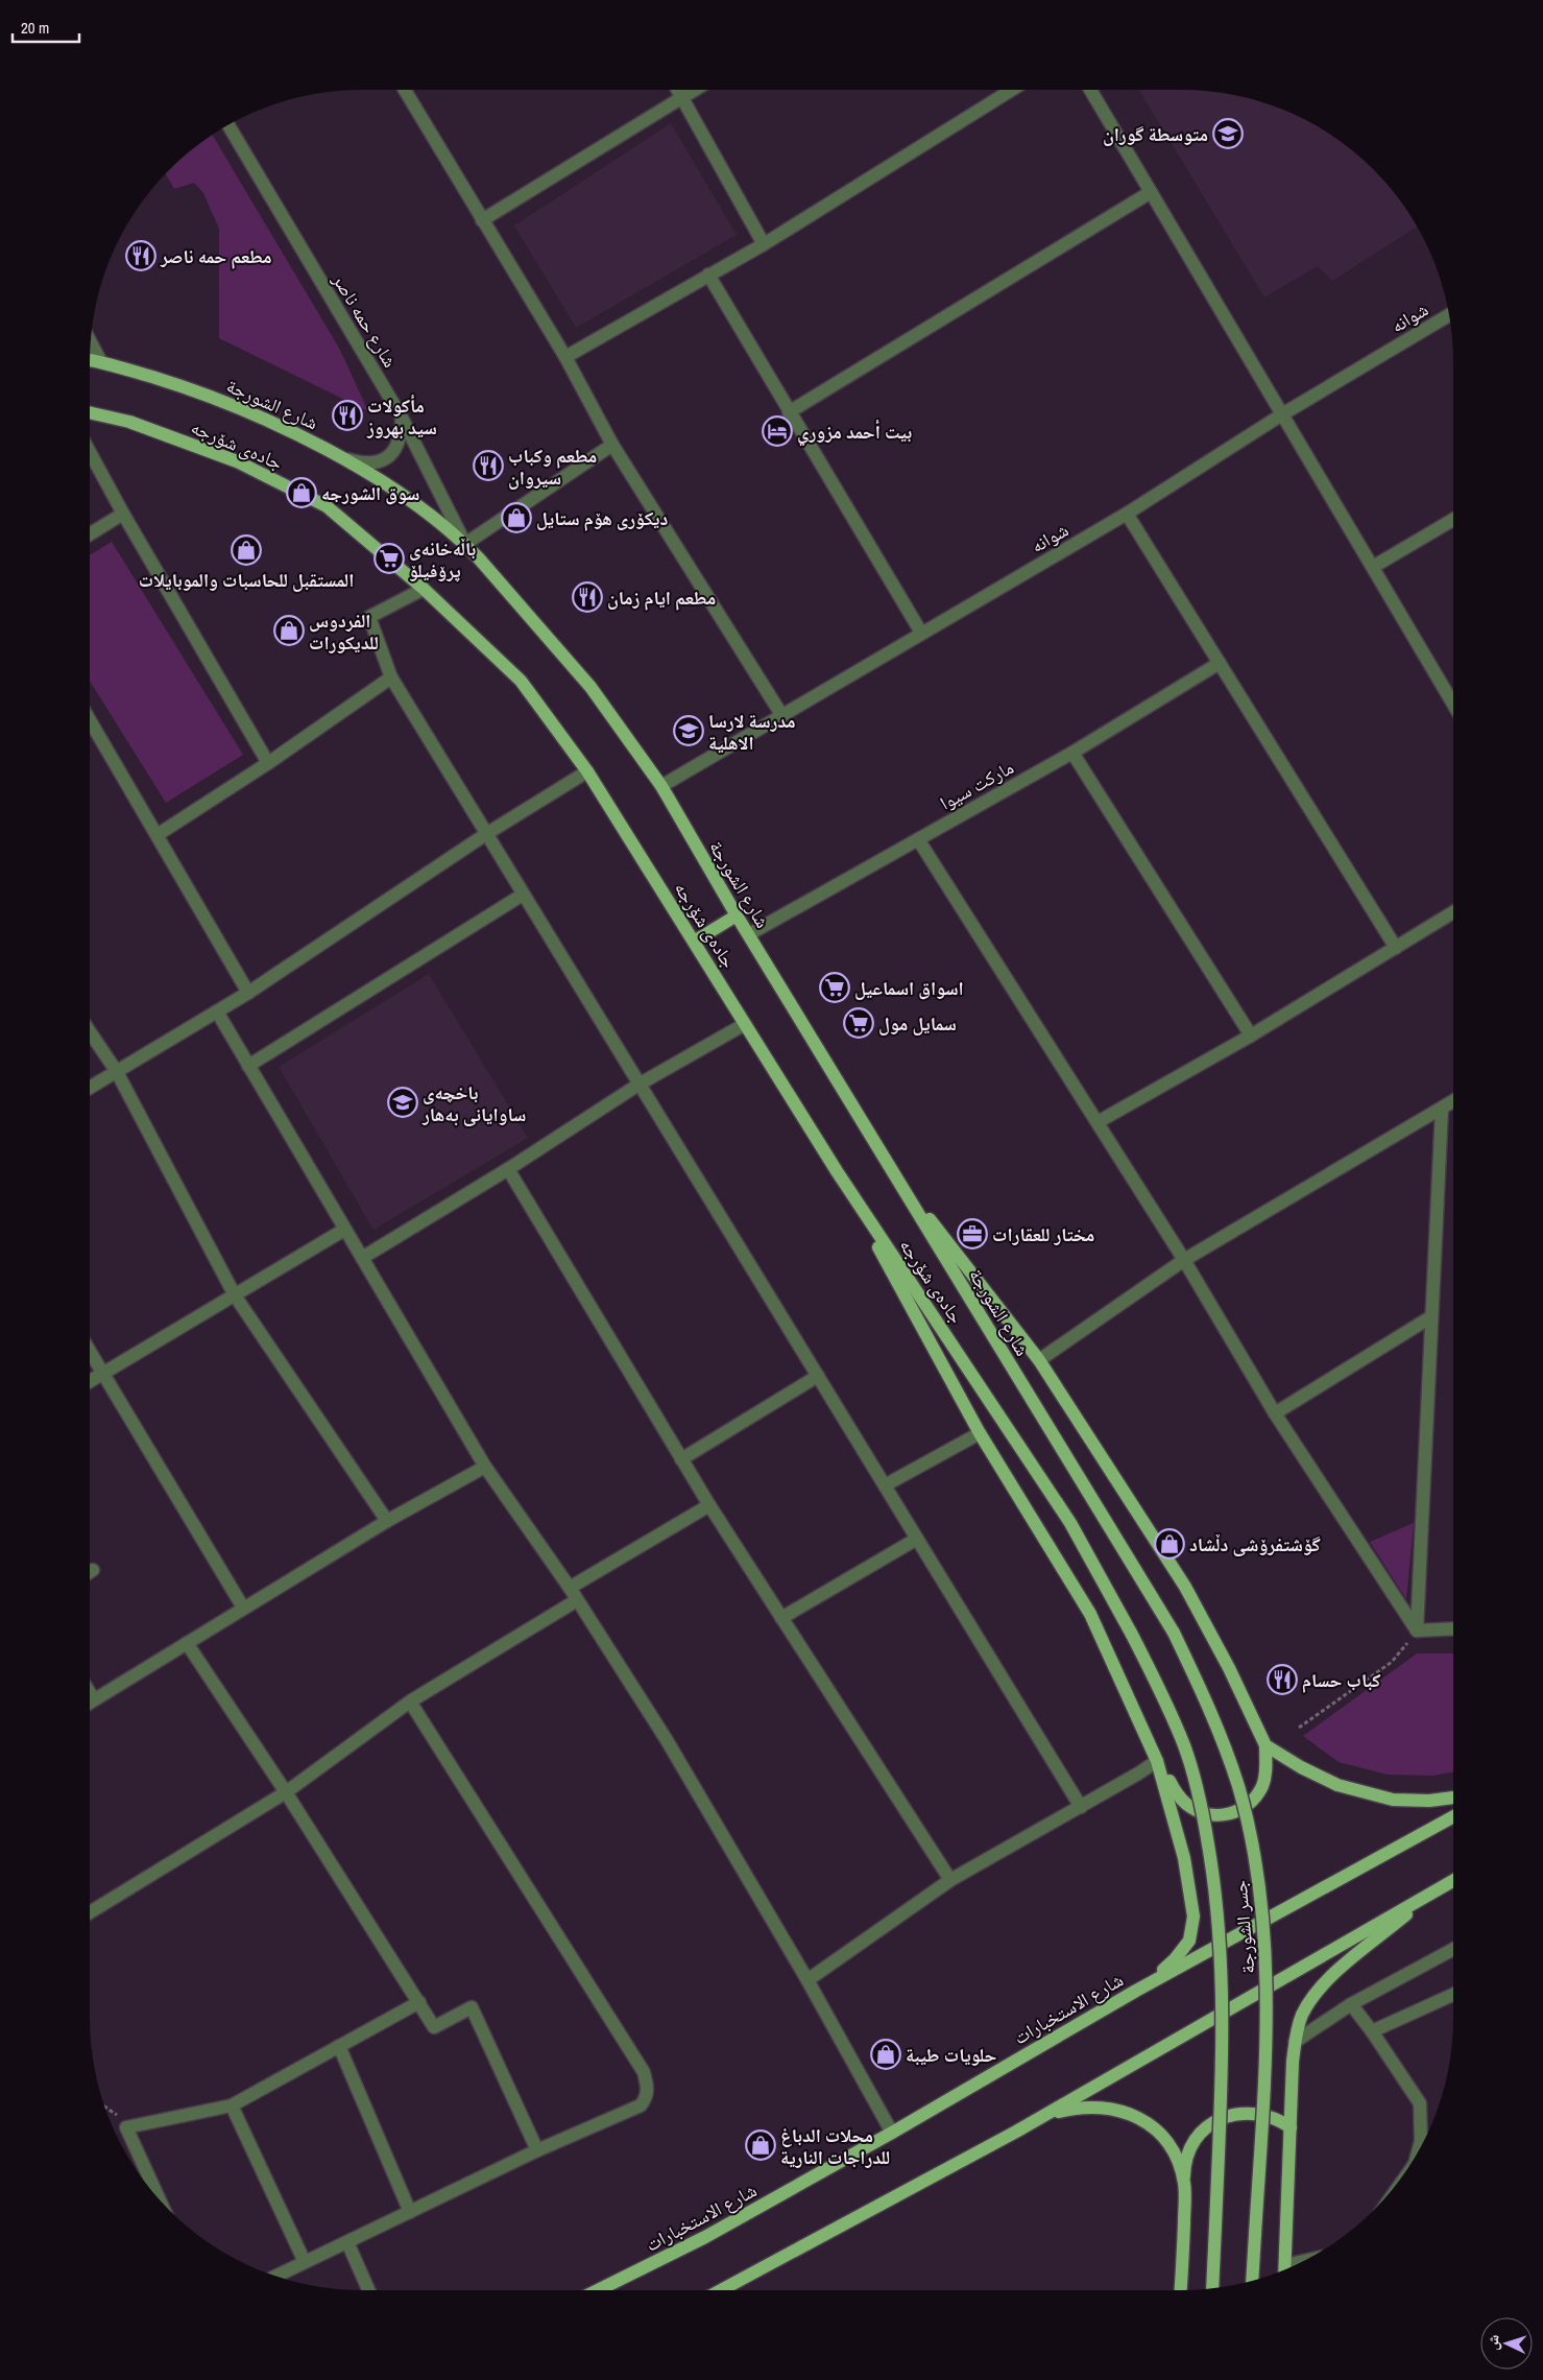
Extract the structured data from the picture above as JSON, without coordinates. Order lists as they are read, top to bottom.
{
  "streets": {
    "main road": [
      "شارع الشورجة",
      "جادەی شۆرجە",
      "جسر الشورجة",
      "شارع الاستخبارات"
    ],
    "street": ["شوانە", "شارع حمه ناصر", "مارکت سیوا"]
  },
  "crossings": [
    ["شوانە", "شارع الشورجة"],
    ["شارع حمه ناصر", "شارع الشورجة"],
    ["شارع الشورجة", "مارکت سیوا"],
    ["شارع الشورجة", "جسر الشورجة"],
    ["جادەی شۆرجە", "جسر الشورجة"]
  ],
  "places": {
    "school or university": ["متوسطة گوران", "مدرسة لارسا الاهلية", "باخچەی ساوایانی بەهار"],
    "restaurant": [
      "مطعم حمه ناصر",
      "مأكولات سيد بهروز",
      "مطعم وكباب سيروان",
      "مطعم ايام زمان",
      "كباب حسام"
    ],
    "hotel": ["بيت أحمد مزوري"],
    "shop": [
      "سوق الشورجه",
      "دیکۆری هۆم ستایل",
      "المستقبل للحاسبات والموبايلات",
      "الفردوس للديكورات",
      "گۆشتفرۆشی دڵشاد",
      "حلويات طيبة",
      "محلات الدباغ للدراجات النارية"
    ],
    "supermarket": ["باڵەخانەی پرۆفیلۆ", "اسواق اسماعيل", "سمايل مول"],
    "office": ["مختار للعقارات"]
  },
  "scale_bar": "20 m",
  "north": "left"
}
